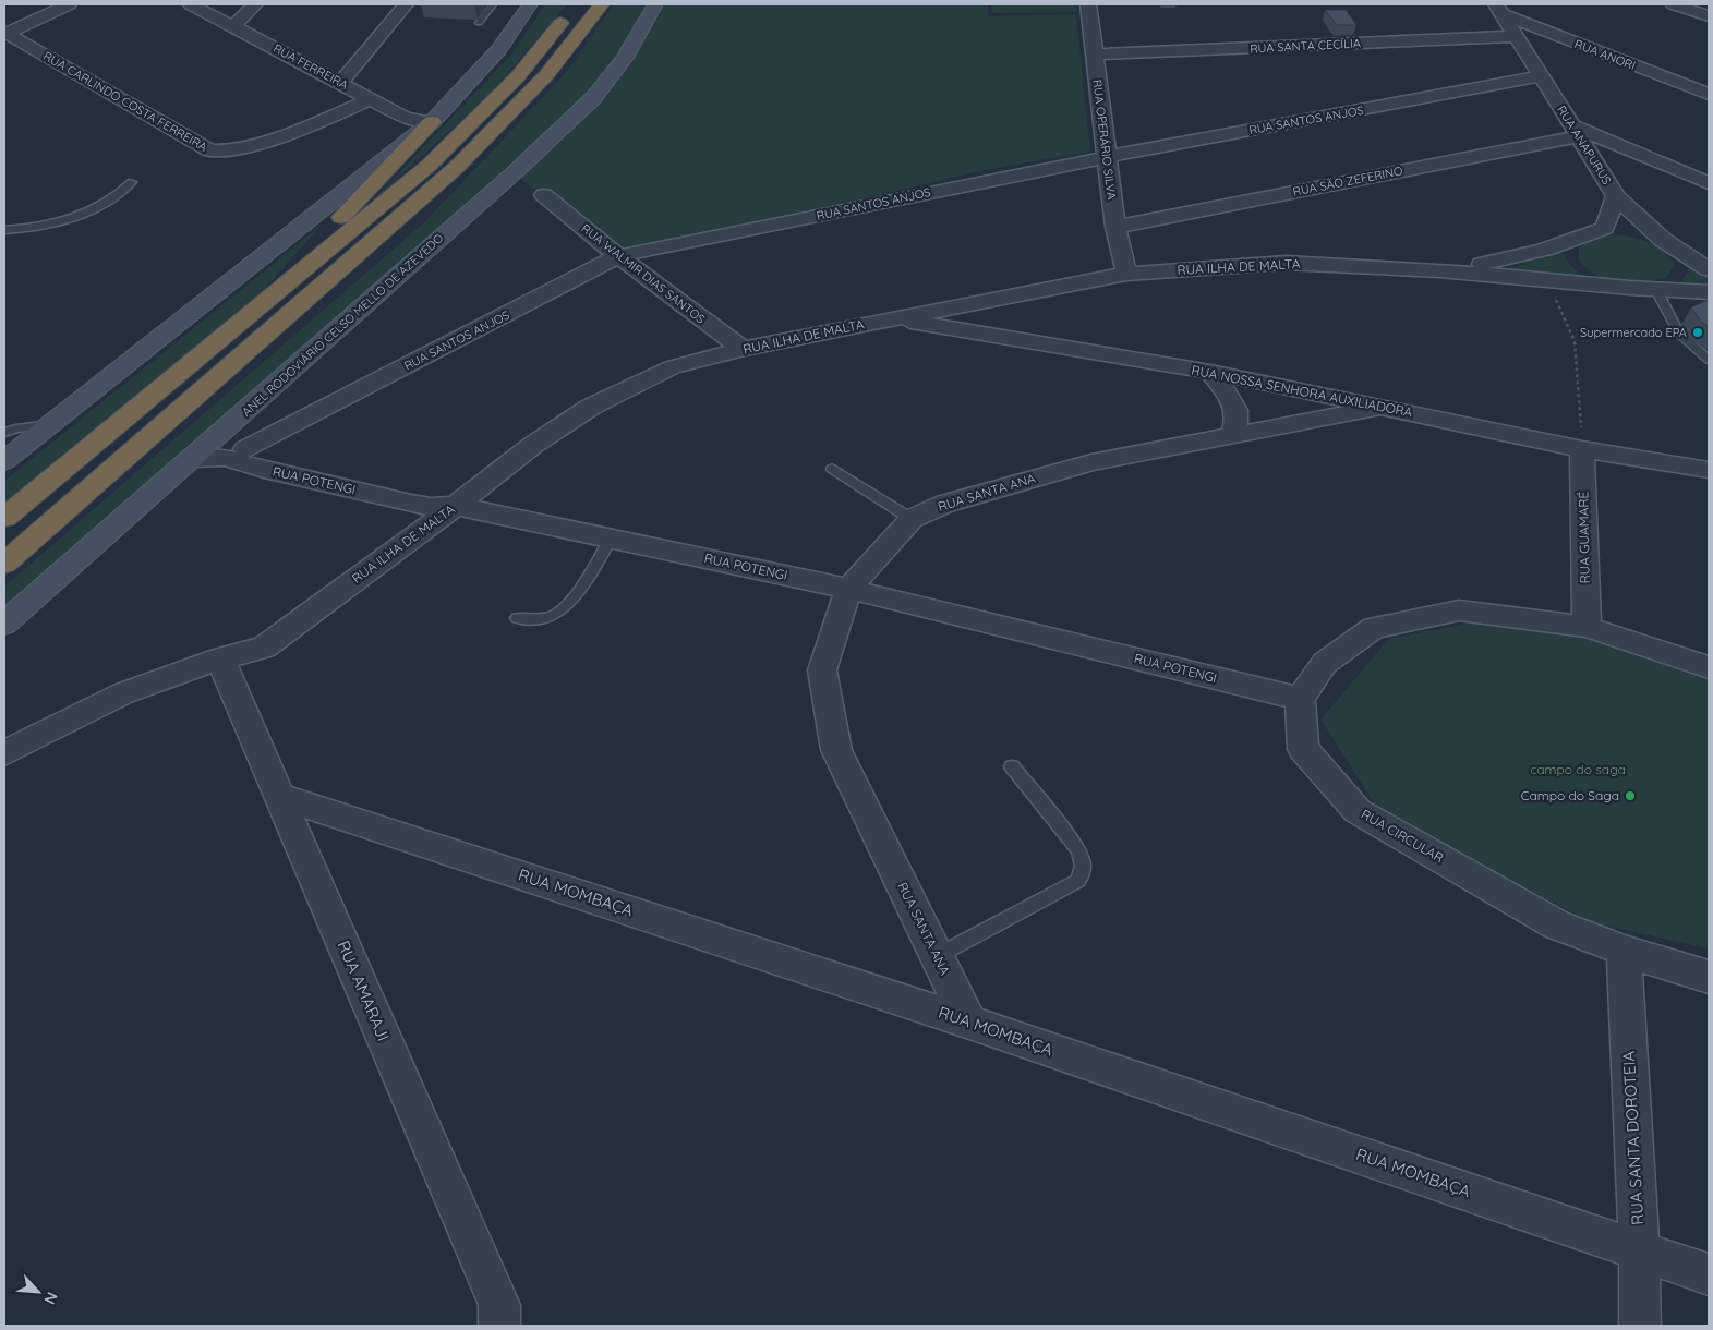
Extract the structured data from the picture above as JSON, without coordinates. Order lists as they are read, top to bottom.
{
  "streets": {
    "main road": ["ANEL RODOVIÁRIO CELSO MELLO DE AZEVEDO"],
    "street": [
      "RUA SANTA CECÍLIA",
      "RUA ANORI",
      "RUA FERREIRA",
      "RUA CARLINDO COSTA FERREIRA",
      "RUA SANTOS ANJOS",
      "RUA OPERÁRIO SILVA",
      "RUA ANAPURUS",
      "RUA SÃO ZEFERINO",
      "RUA ILHA DE MALTA",
      "RUA WALMIR DIAS SANTOS",
      "RUA NOSSA SENHORA AUXILIADORA",
      "RUA POTENGI",
      "RUA SANTA ANA",
      "RUA GUAMARÉ",
      "RUA CIRCULAR",
      "RUA MOMBAÇA",
      "RUA AMARAJI",
      "RUA SANTA DOROTEIA"
    ]
  },
  "crossings": [
    ["RUA SANTA CECÍLIA", "RUA OPERÁRIO SILVA"],
    ["RUA SANTA CECÍLIA", "RUA ANAPURUS"],
    ["RUA ANORI", "RUA ANAPURUS"],
    ["RUA FERREIRA", "RUA CARLINDO COSTA FERREIRA"],
    ["RUA SANTOS ANJOS", "RUA OPERÁRIO SILVA"],
    ["RUA SANTOS ANJOS", "RUA ANAPURUS"],
    ["RUA SANTOS ANJOS", "RUA WALMIR DIAS SANTOS"],
    ["RUA OPERÁRIO SILVA", "RUA SÃO ZEFERINO"],
    ["RUA OPERÁRIO SILVA", "RUA ILHA DE MALTA"],
    ["RUA ANAPURUS", "RUA SÃO ZEFERINO"],
    ["RUA ILHA DE MALTA", "RUA WALMIR DIAS SANTOS"],
    ["RUA ILHA DE MALTA", "RUA NOSSA SENHORA AUXILIADORA"],
    ["RUA ILHA DE MALTA", "RUA POTENGI"],
    ["RUA ILHA DE MALTA", "RUA AMARAJI"],
    ["ANEL RODOVIÁRIO CELSO MELLO DE AZEVEDO", "RUA POTENGI"],
    ["RUA NOSSA SENHORA AUXILIADORA", "RUA SANTA ANA"],
    ["RUA NOSSA SENHORA AUXILIADORA", "RUA GUAMARÉ"],
    ["RUA POTENGI", "RUA SANTA ANA"],
    ["RUA POTENGI", "RUA CIRCULAR"],
    ["RUA SANTA ANA", "RUA MOMBAÇA"],
    ["RUA CIRCULAR", "RUA SANTA DOROTEIA"],
    ["RUA MOMBAÇA", "RUA AMARAJI"],
    ["RUA MOMBAÇA", "RUA SANTA DOROTEIA"]
  ],
  "parks": ["campo do saga"],
  "places": ["Supermercado EPA", "Campo do Saga"],
  "north": "bottom right"
}
